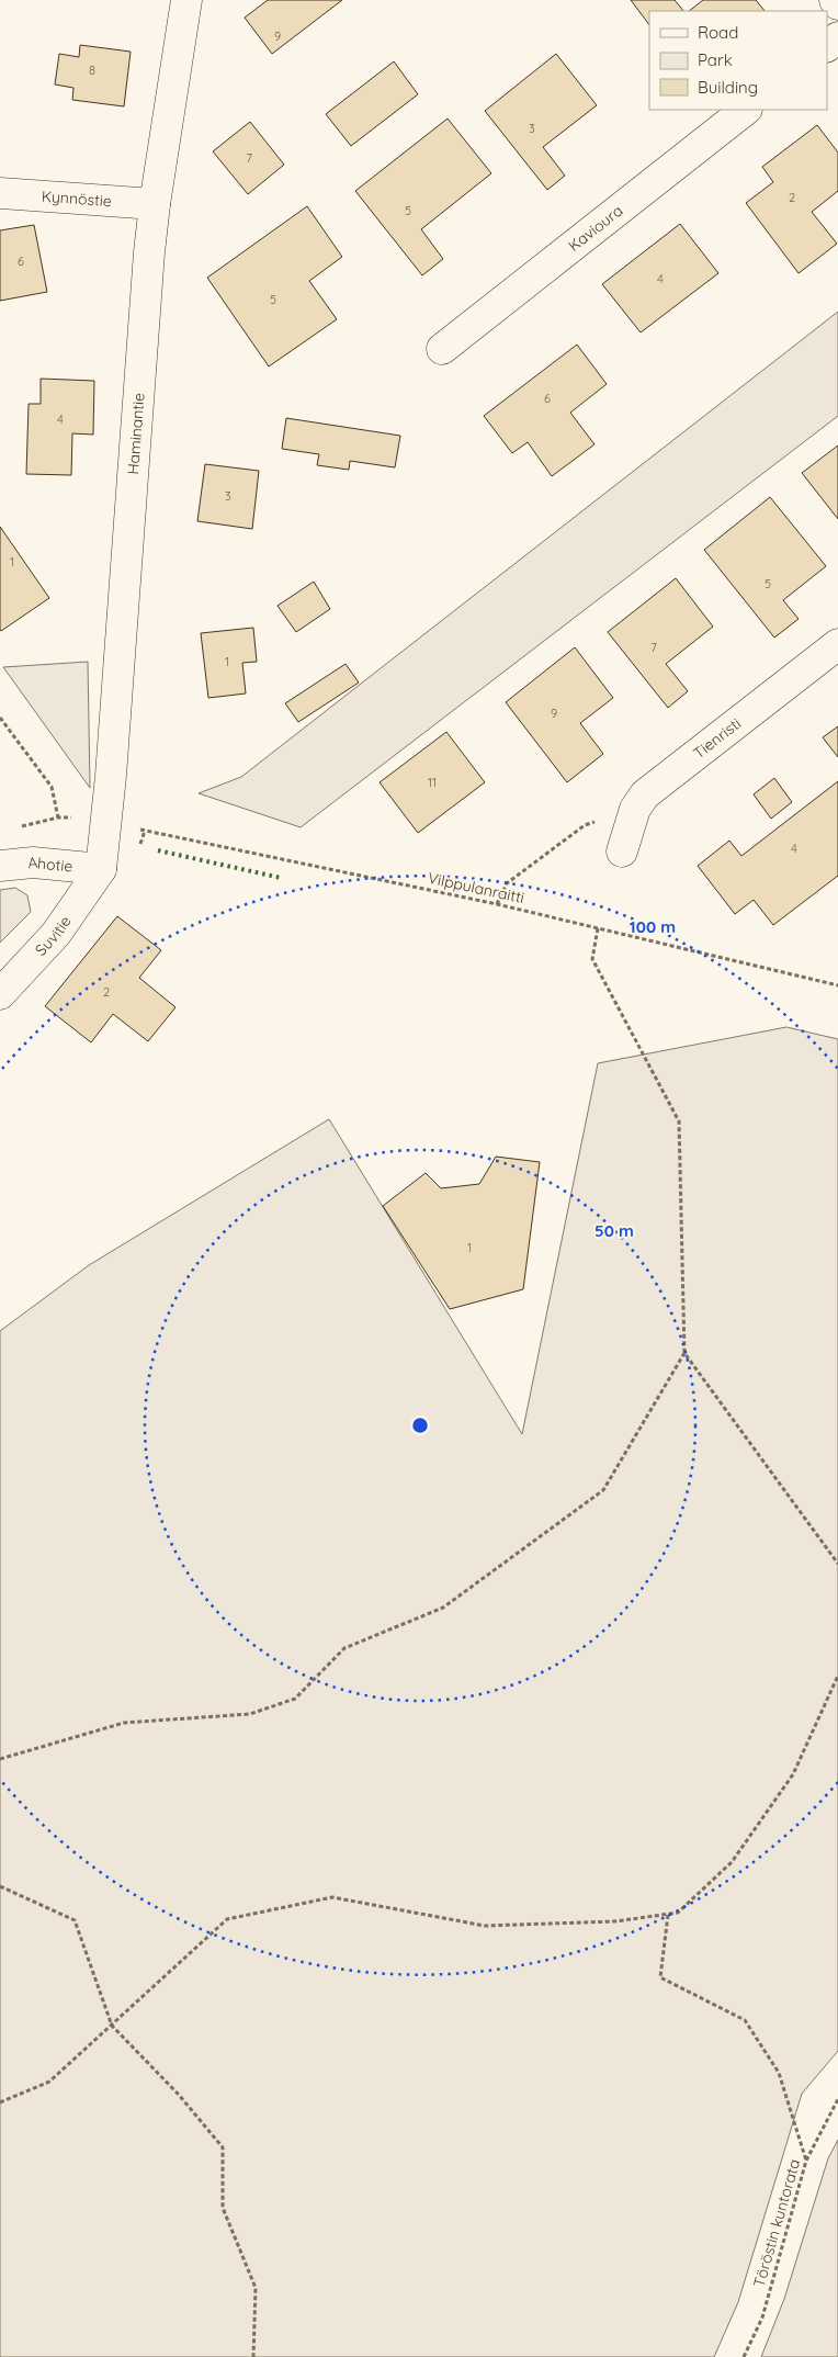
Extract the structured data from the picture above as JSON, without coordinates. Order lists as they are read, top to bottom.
{
  "streets": {
    "street": [
      "Kynnöstie",
      "Kavioura",
      "Haminantie",
      "Tienristi",
      "Ahotie",
      "Suvitie"
    ],
    "path": ["Vilppulanraitti", "Töröstin kuntorata"]
  },
  "crossings": [
    ["Kynnöstie", "Haminantie"],
    ["Haminantie", "Ahotie"],
    ["Haminantie", "Vilppulanraitti"],
    ["Haminantie", "Suvitie"],
    ["Ahotie", "Suvitie"]
  ],
  "house_numbers": [
    "9",
    "8",
    "3",
    "7",
    "2",
    "5",
    "6",
    "4",
    "5",
    "6",
    "4",
    "3",
    "1",
    "5",
    "7",
    "1",
    "9",
    "11",
    "4",
    "2",
    "1"
  ],
  "legend": ["Road", "Park", "Building"],
  "rings": ["100 m", "50 m"]
}
